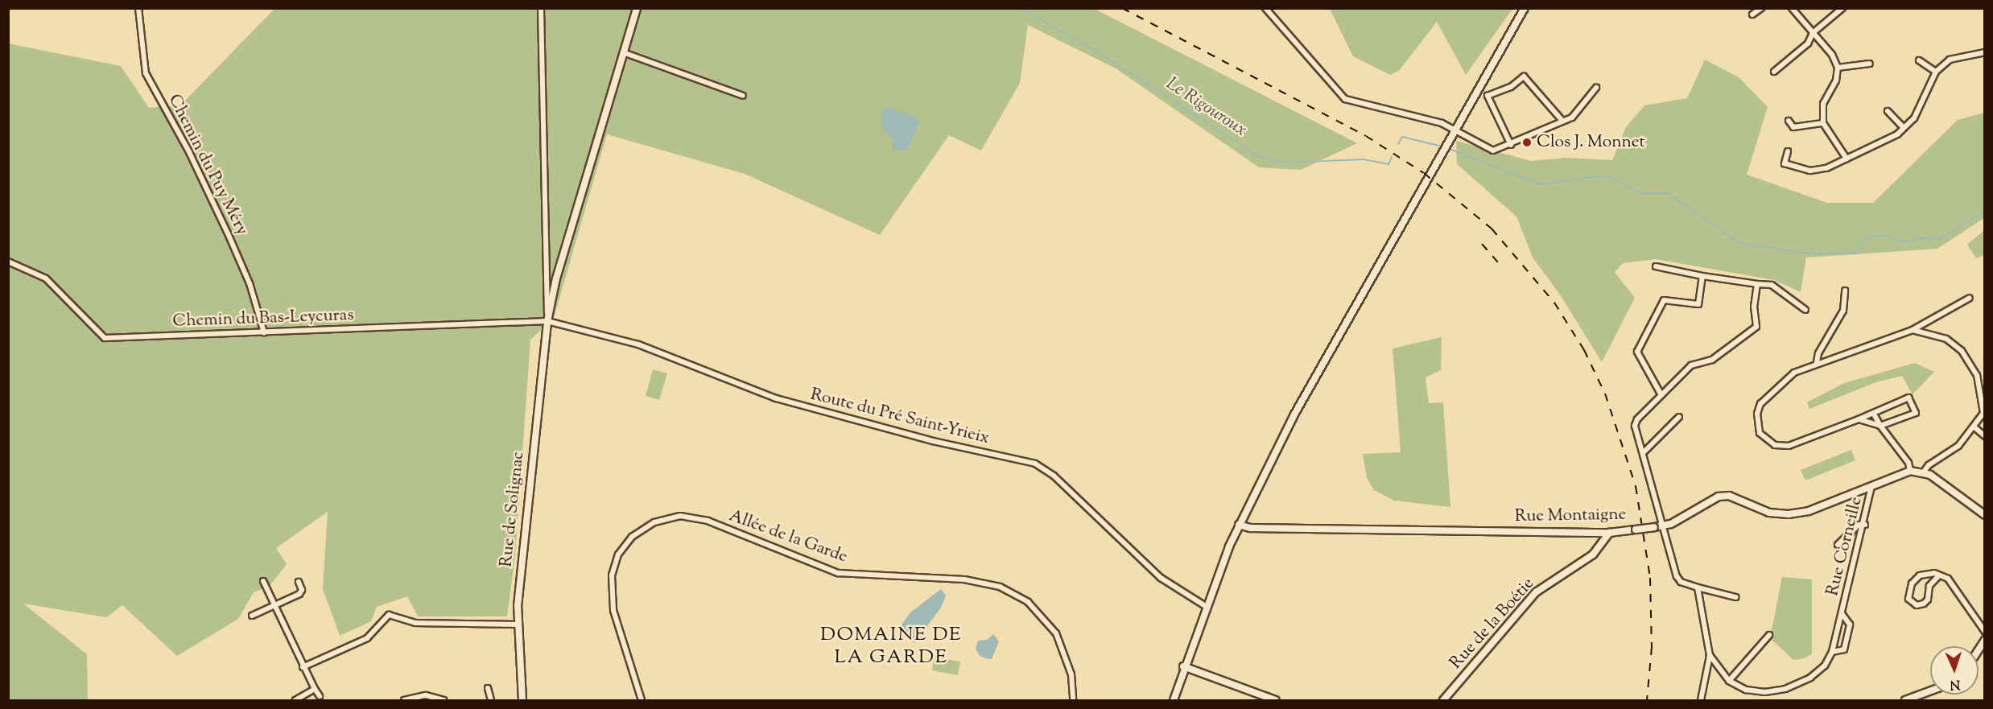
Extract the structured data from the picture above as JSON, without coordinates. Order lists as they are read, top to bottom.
{
  "streets": {
    "street": [
      "Chemin du Puy Méry",
      "Chemin du Bas-Leycuras",
      "Route du Pré Saint-Yrieix",
      "Rue de Solignac",
      "Rue Montaigne",
      "Allée de la Garde",
      "Rue Corneille",
      "Rue de la Boétie"
    ]
  },
  "crossings": [
    ["Chemin du Puy Méry", "Chemin du Bas-Leycuras"],
    ["Chemin du Bas-Leycuras", "Route du Pré Saint-Yrieix"],
    ["Chemin du Bas-Leycuras", "Rue de Solignac"],
    ["Route du Pré Saint-Yrieix", "Rue de Solignac"],
    ["Rue Montaigne", "Rue Corneille"],
    ["Rue Montaigne", "Rue de la Boétie"]
  ],
  "districts": ["DOMAINE DE LA GARDE"],
  "water": ["Le Rigouroux"],
  "places": ["Clos J. Monnet"],
  "north": "bottom"
}
